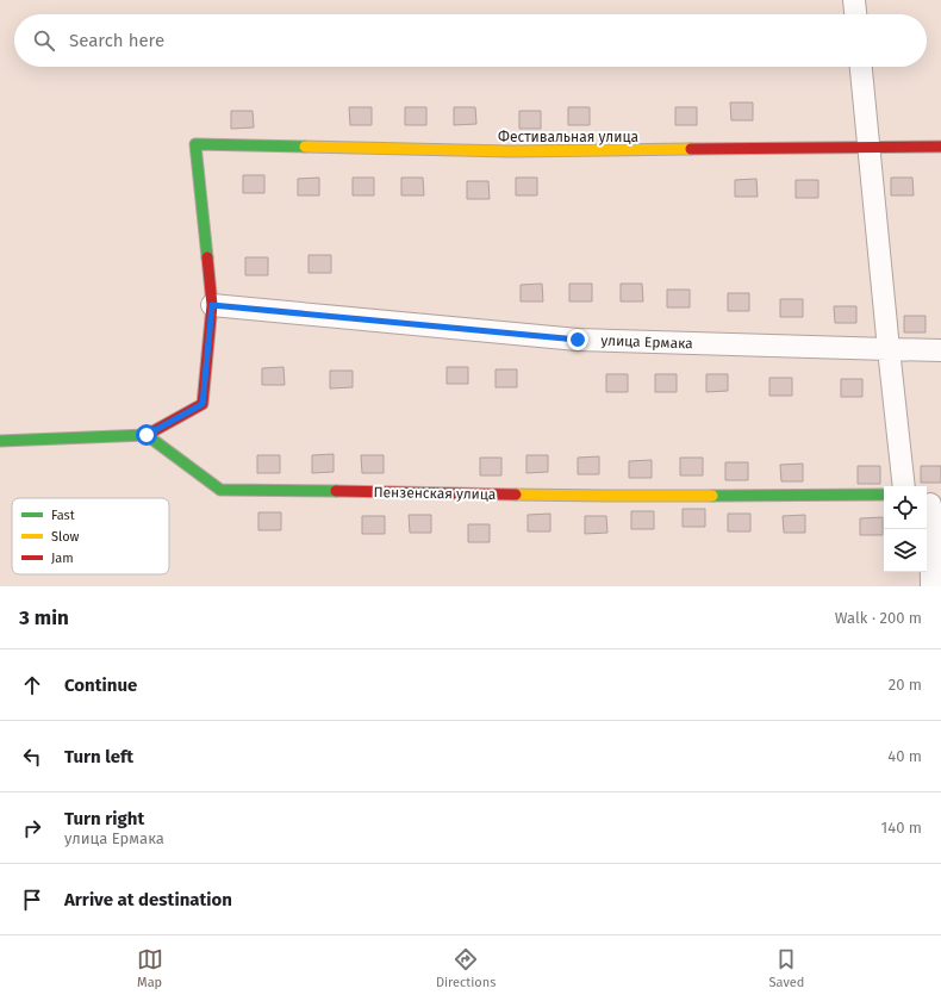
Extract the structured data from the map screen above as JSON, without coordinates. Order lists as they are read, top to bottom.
{
  "streets": {
    "street": ["Фестивальная улица", "улица Ермака", "Пензенская улица"]
  },
  "crossings": [
    ["Фестивальная улица", "улица Ермака"]
  ],
  "legend": ["Fast", "Slow", "Jam"],
  "page": {
    "search": "Search here",
    "heading": ["3 min", "Walk · 200 m"],
    "list": [
      ["Continue", "20 m"],
      ["Turn left", "40 m"],
      ["Turn right", "улица Ермака", "140 m"],
      "Arrive at destination"
    ],
    "nav": ["Map", "Directions", "Saved"]
  }
}
